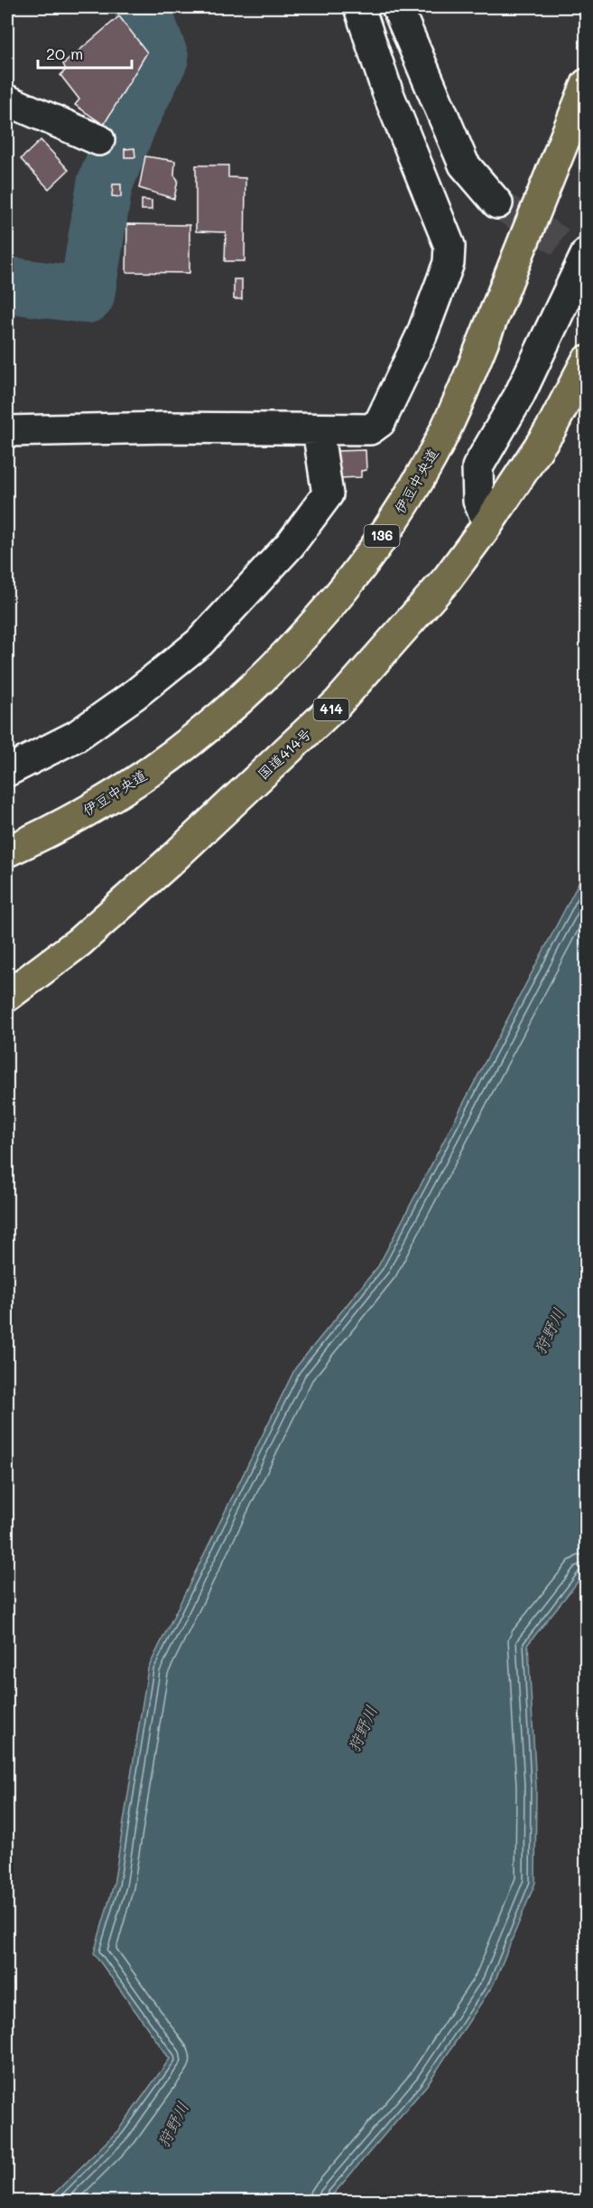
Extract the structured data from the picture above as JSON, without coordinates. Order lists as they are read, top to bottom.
{
  "streets": {
    "highway": [
      "伊豆中央道",
      "136",
      "414",
      "国道414号"
    ]
  },
  "water": ["狩野川"],
  "scale_bar": "20 m"
}
